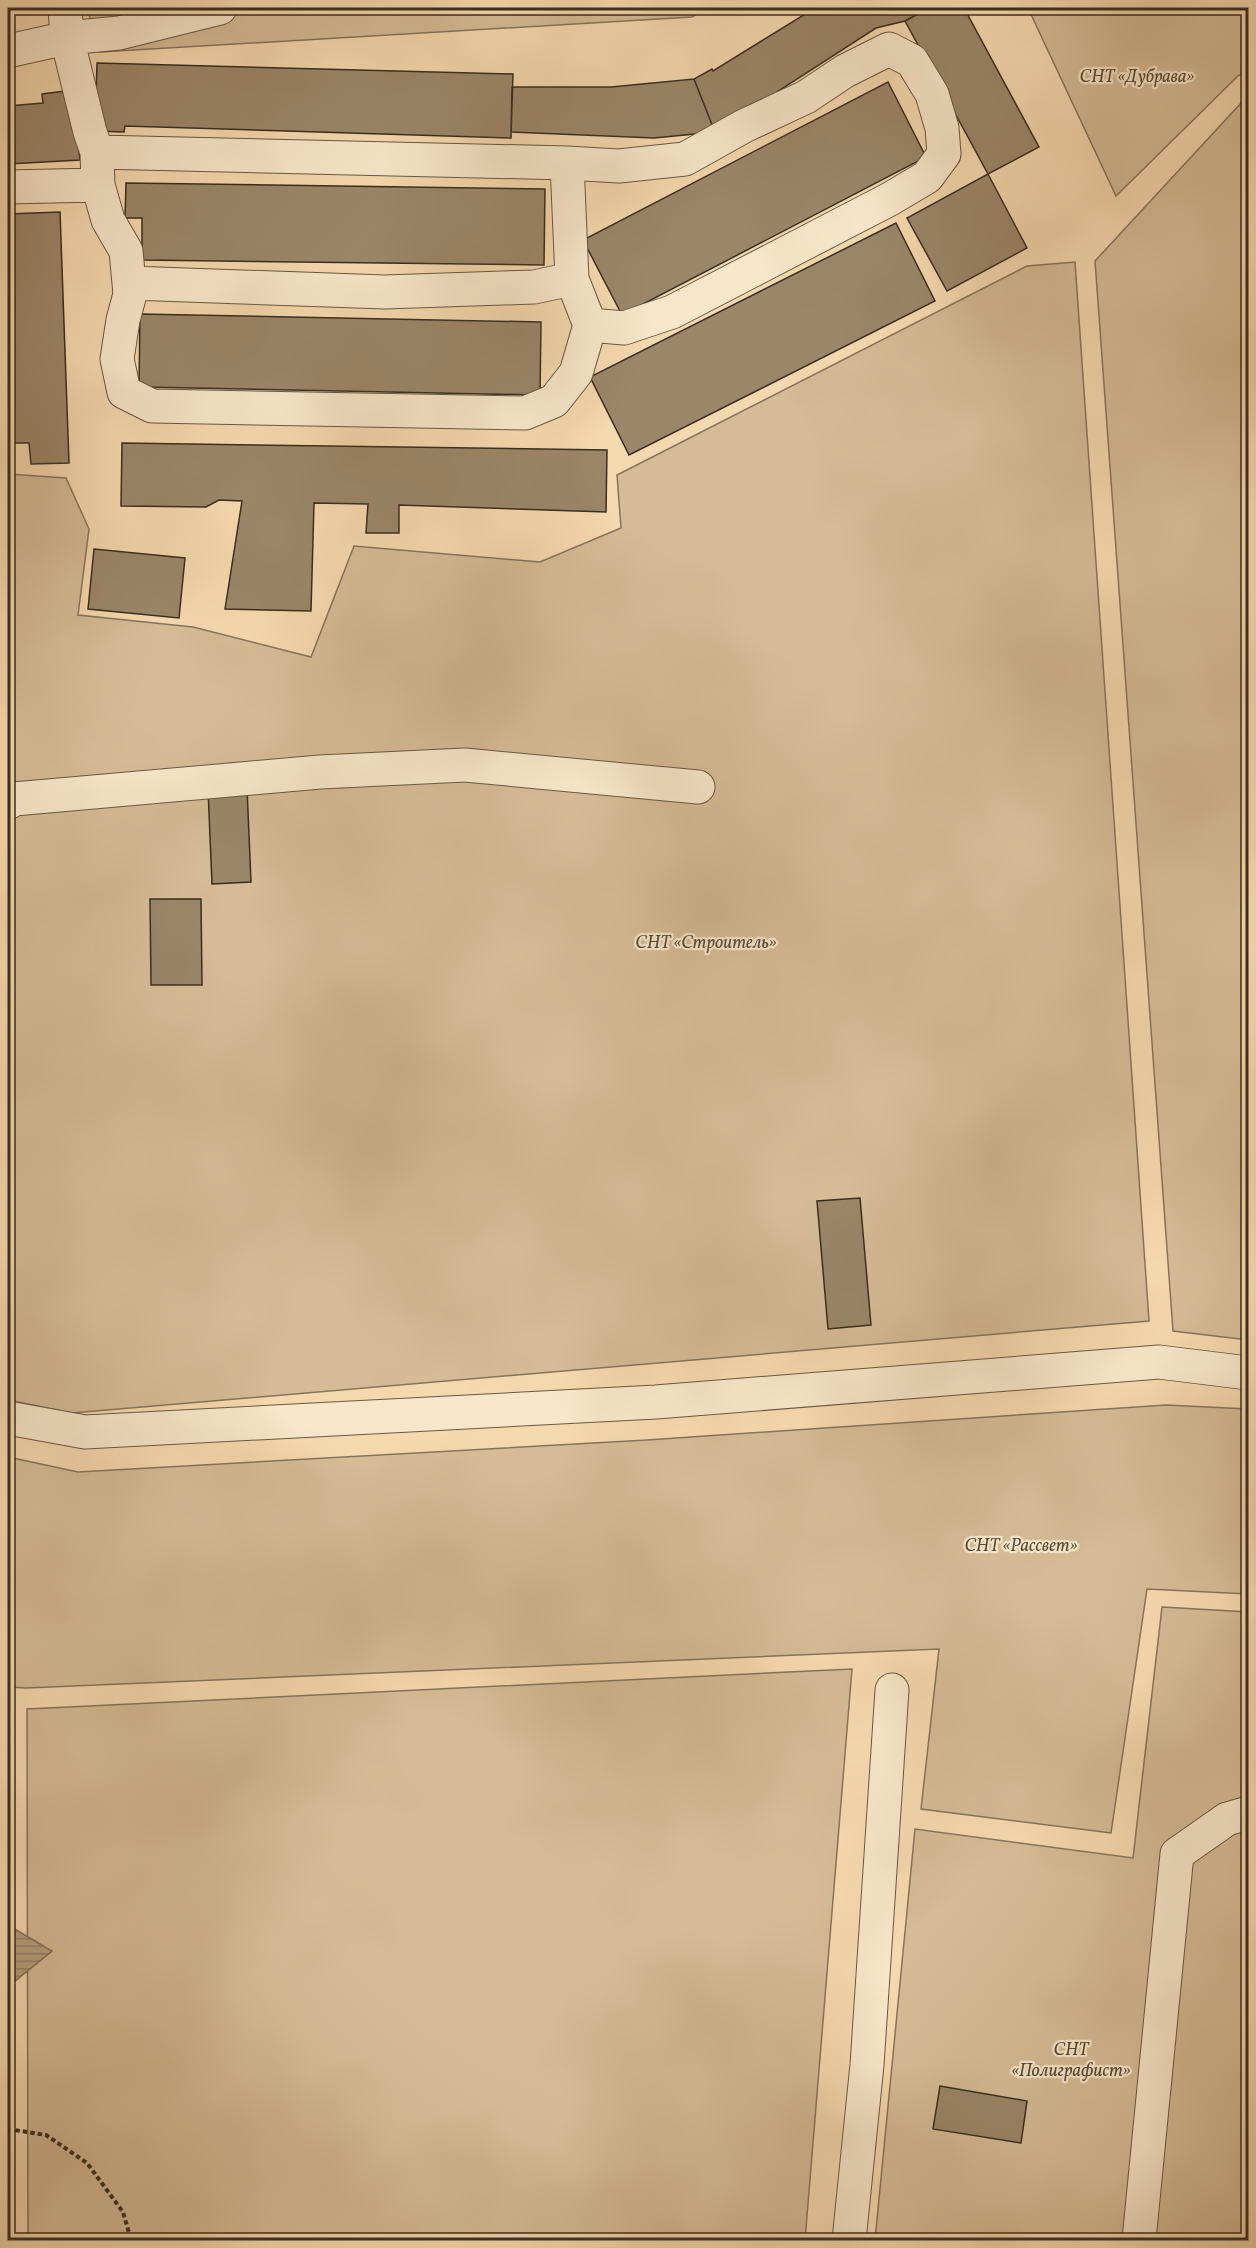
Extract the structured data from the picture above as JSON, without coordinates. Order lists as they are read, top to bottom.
{
  "parks": [
    "СНТ «Дубрава»",
    "СНТ «Строитель»",
    "СНТ «Рассвет»",
    "СНТ «Полиграфист»"
  ]
}
